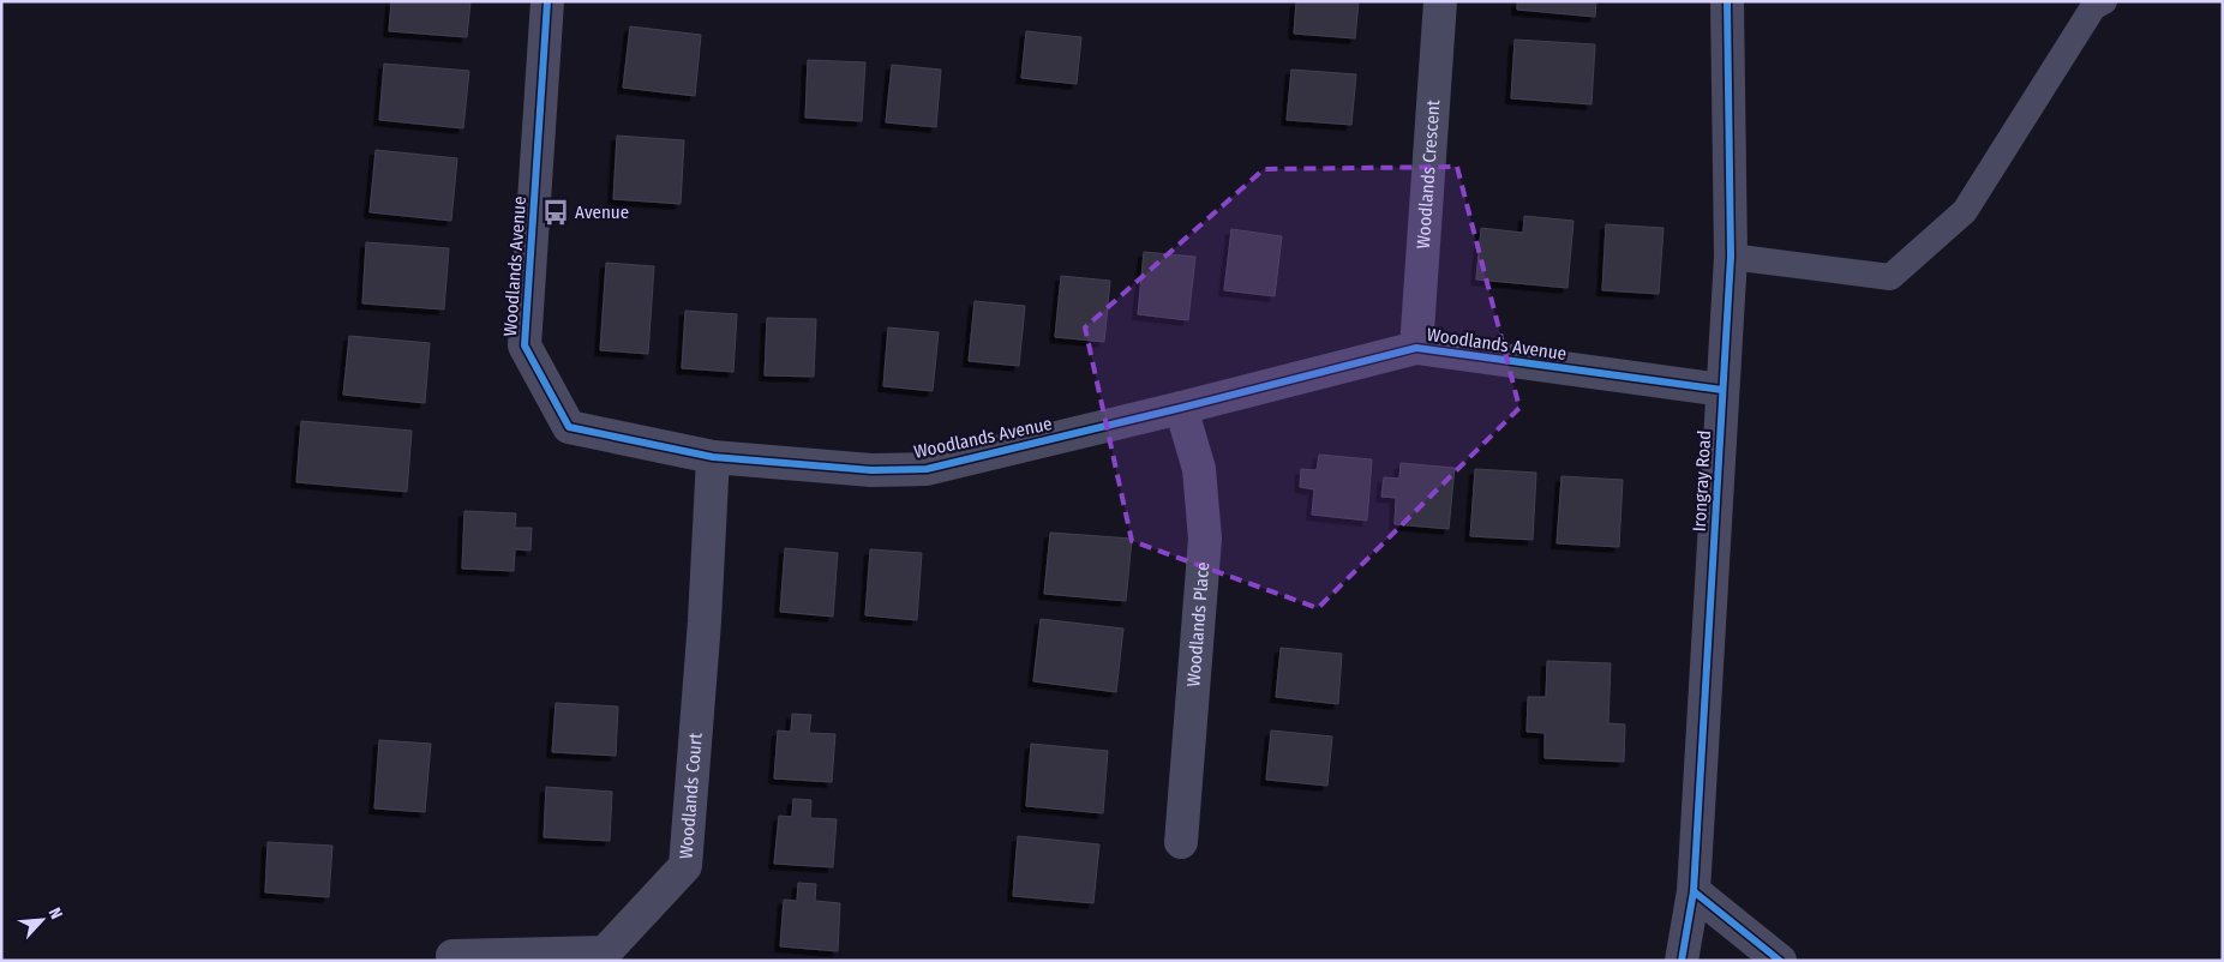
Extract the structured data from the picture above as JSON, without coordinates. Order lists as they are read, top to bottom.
{
  "streets": {
    "street": [
      "Woodlands Crescent",
      "Woodlands Avenue",
      "Irongray Road",
      "Woodlands Place",
      "Woodlands Court"
    ]
  },
  "crossings": [
    ["Woodlands Crescent", "Woodlands Avenue"],
    ["Woodlands Avenue", "Irongray Road"],
    ["Woodlands Avenue", "Woodlands Place"],
    ["Woodlands Avenue", "Woodlands Court"]
  ],
  "places": {
    "bus stop": ["Avenue"]
  },
  "north": "top right"
}
